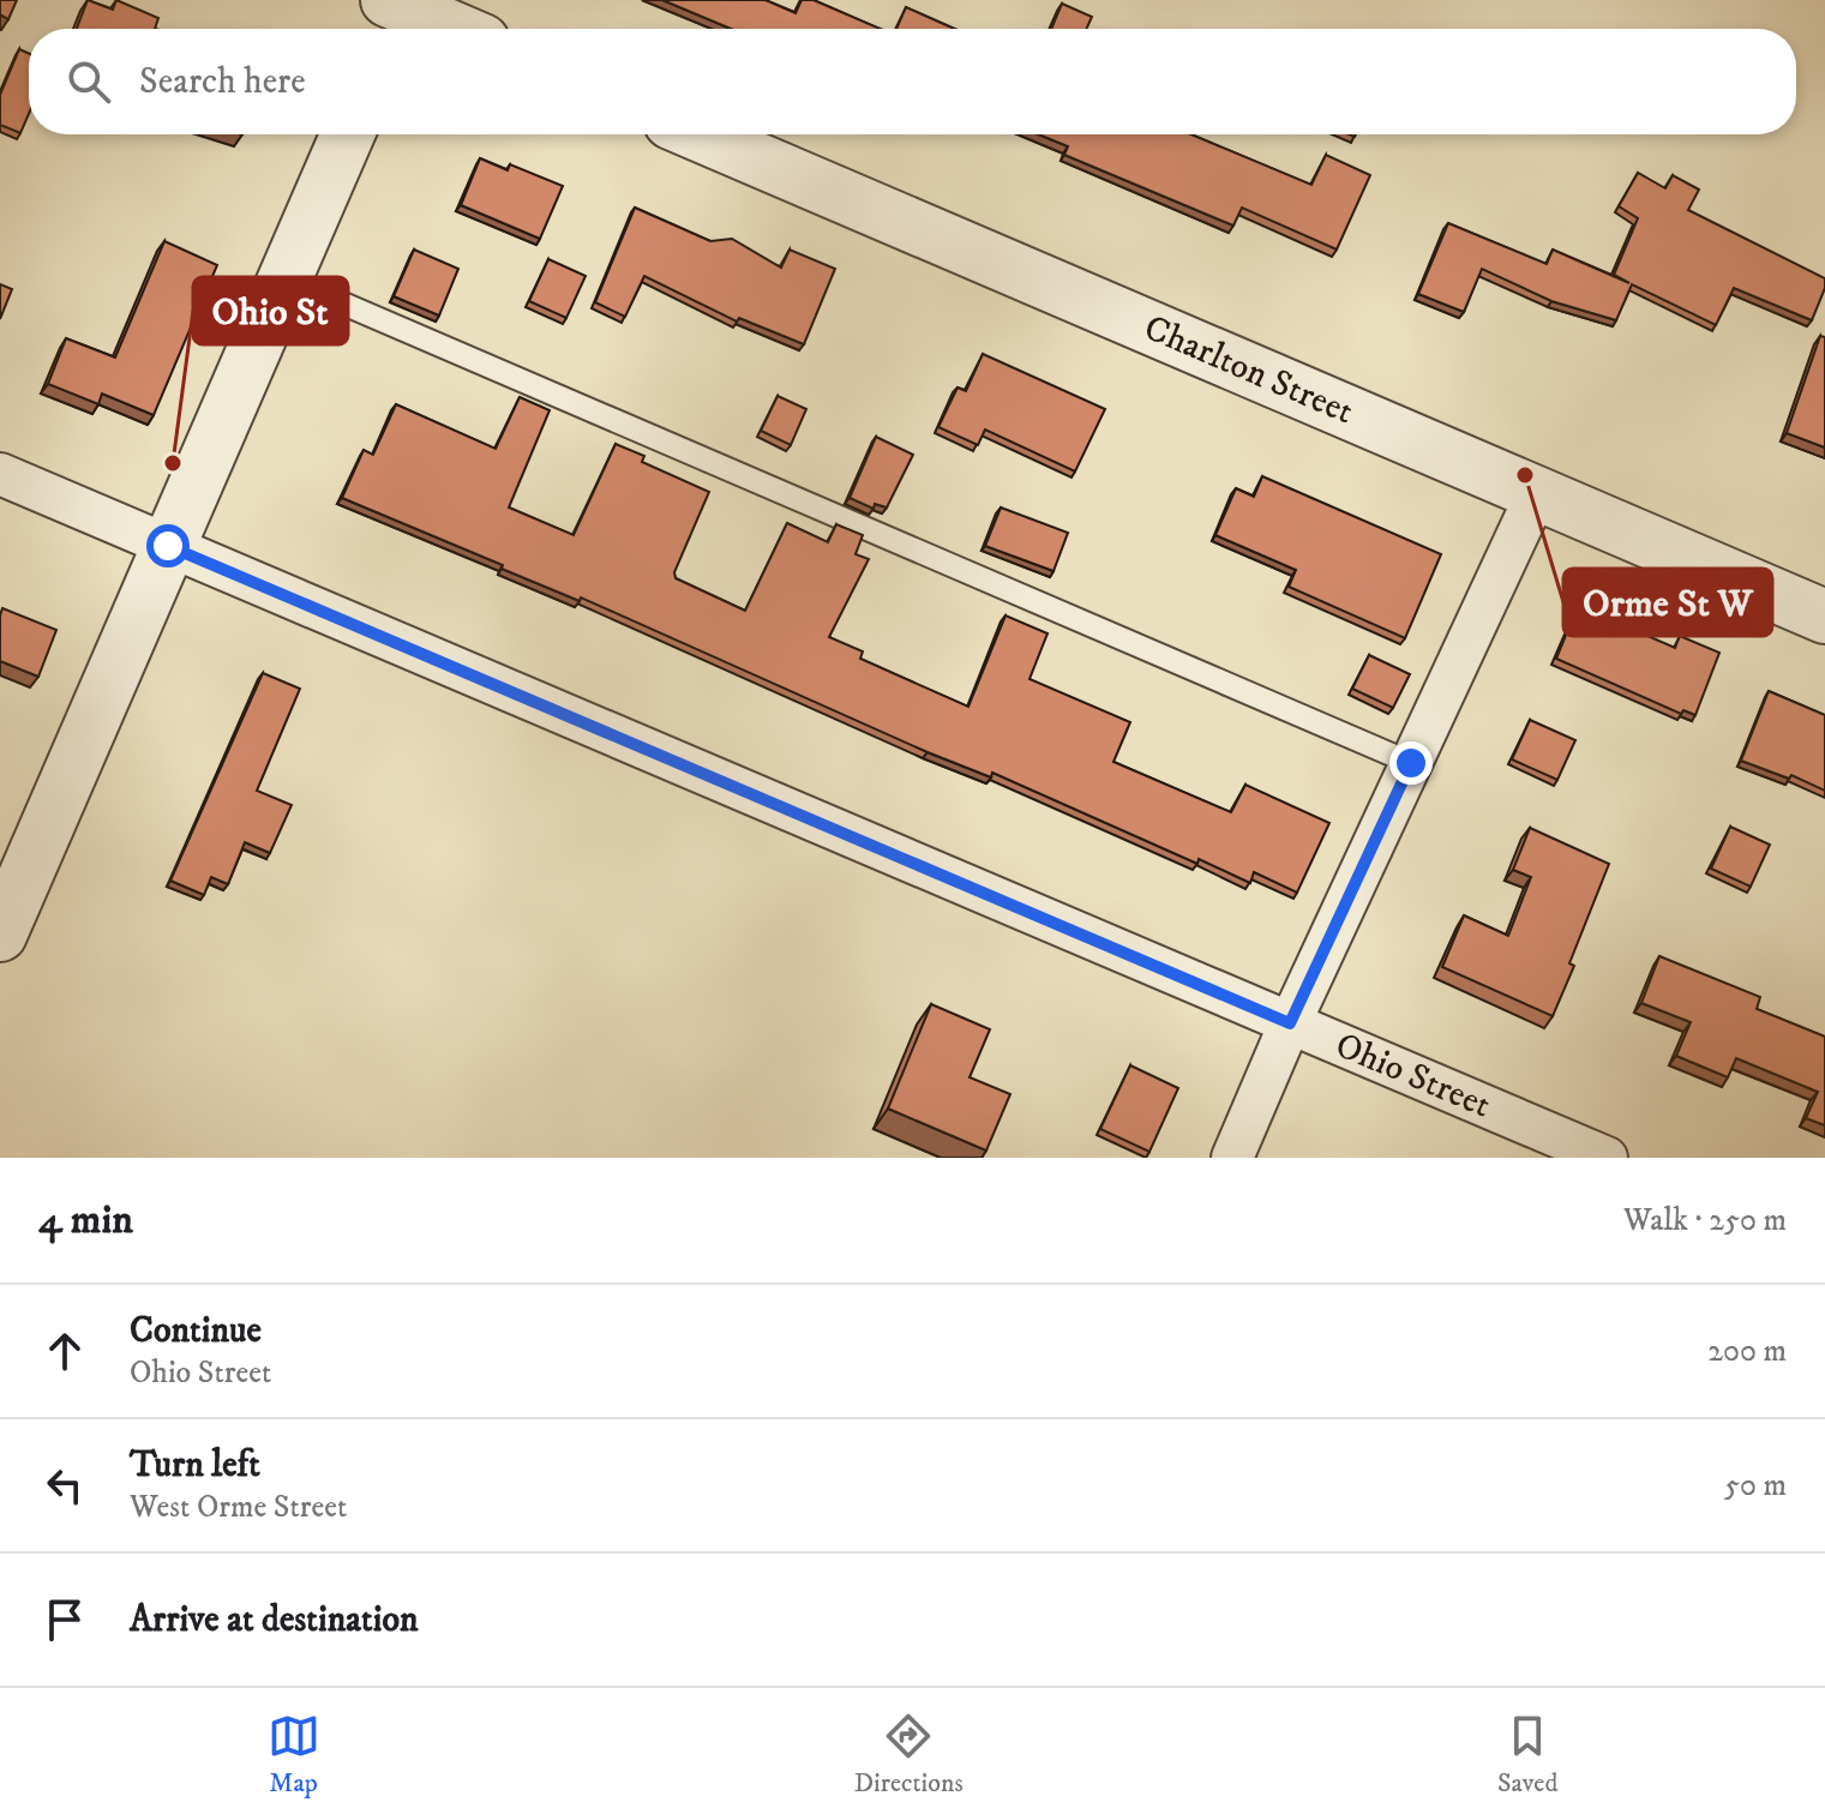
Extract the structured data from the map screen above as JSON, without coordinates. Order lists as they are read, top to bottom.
{
  "streets": {
    "street": ["Charlton Street", "Ohio Street"]
  },
  "places": ["Ohio St", "Orme St W"],
  "page": {
    "search": "Search here",
    "heading": ["4 min", "Walk · 250 m"],
    "list": [
      ["Continue", "Ohio Street", "200 m"],
      ["Turn left", "West Orme Street", "50 m"],
      "Arrive at destination"
    ],
    "nav": ["Map", "Directions", "Saved"]
  }
}
